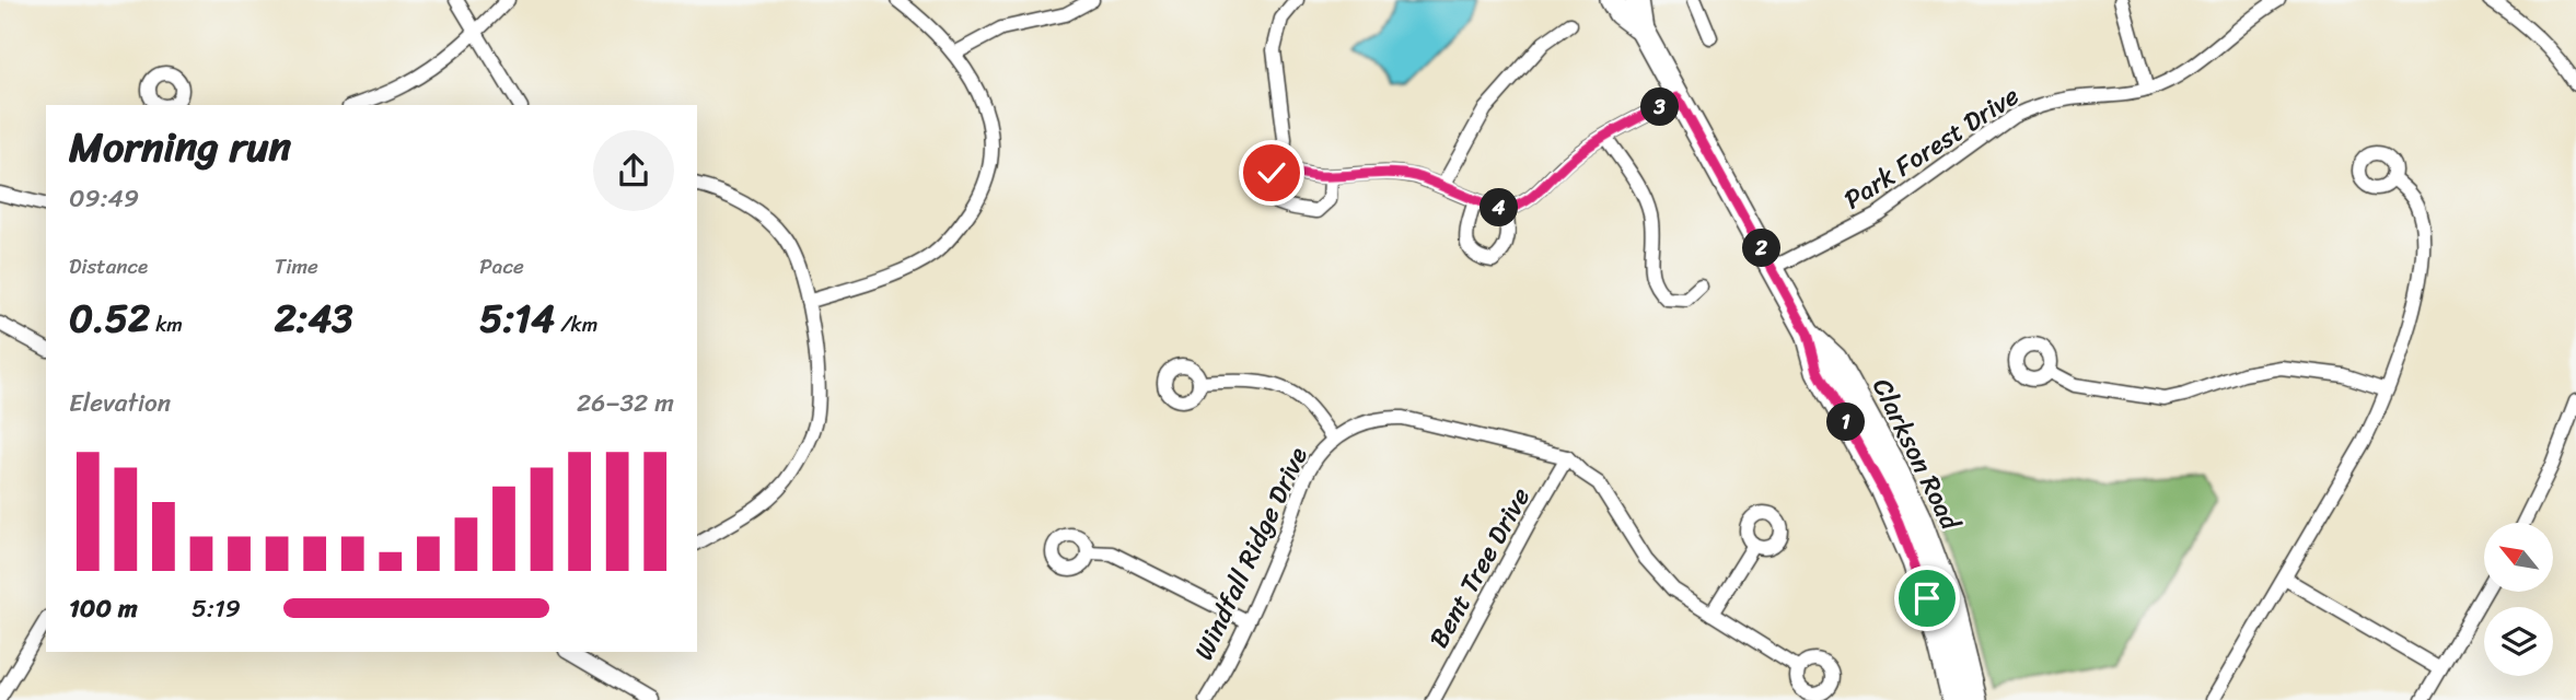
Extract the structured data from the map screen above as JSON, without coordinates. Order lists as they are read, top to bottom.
{
  "streets": {
    "main road": ["Clarkson Road"],
    "street": ["Park Forest Drive", "Windfall Ridge Drive", "Bent Tree Drive"]
  },
  "crossings": [
    ["Park Forest Drive", "Clarkson Road"],
    ["Windfall Ridge Drive", "Bent Tree Drive"]
  ],
  "north": "top left",
  "page": {
    "pins": [
      "3",
      "4",
      "2",
      "1"
    ],
    "heading": ["Morning run", "09:49"],
    "stats": [
      ["Distance", "0.52 km"],
      ["Time", "2:43"],
      ["Pace", "5:14 /km"]
    ],
    "chart": ["Elevation", "26–32 m"],
    "list": [
      {
        "name": "100 m",
        "note": "5:19"
      }
    ]
  }
}
